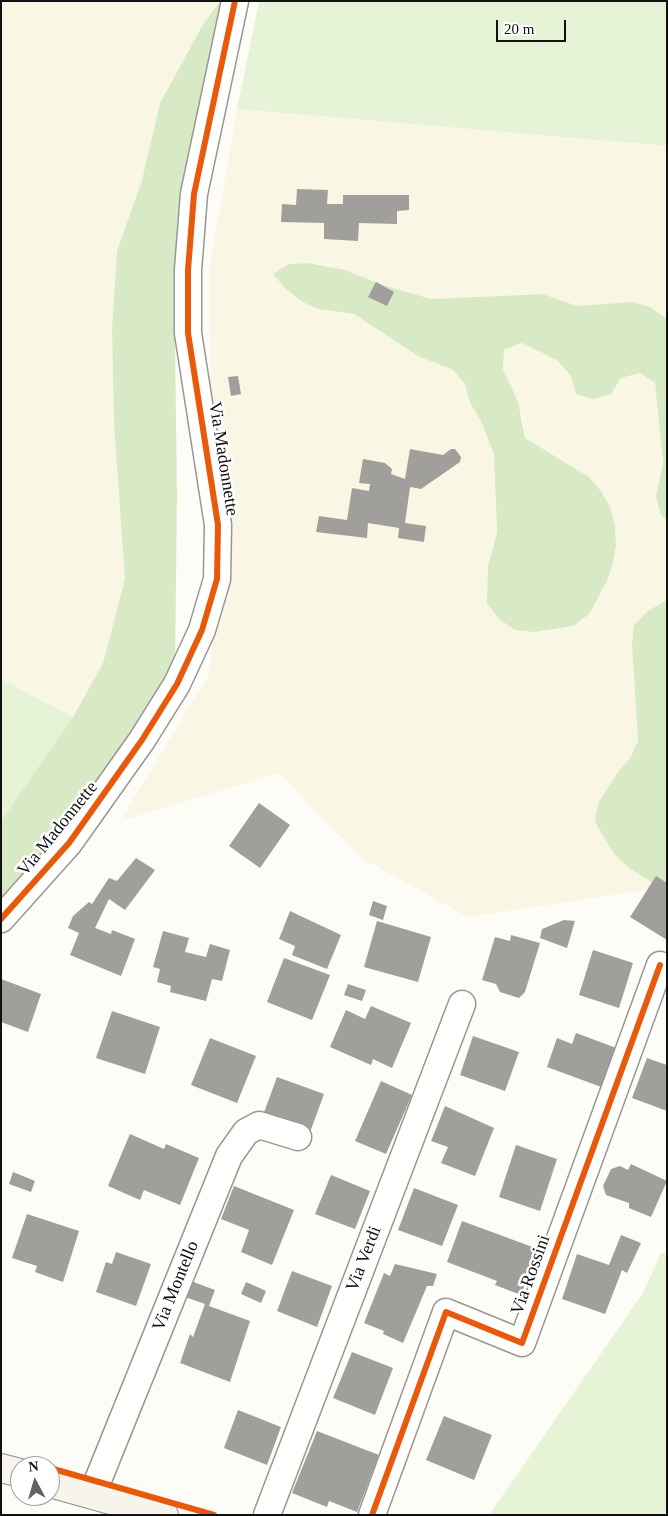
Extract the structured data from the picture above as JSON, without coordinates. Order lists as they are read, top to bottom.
{
  "streets": {
    "street": [
      "Via Madonnette",
      "Via Verdi",
      "Via Rossini",
      "Via Montello"
    ]
  },
  "scale_bar": "20 m",
  "north": "top"
}
